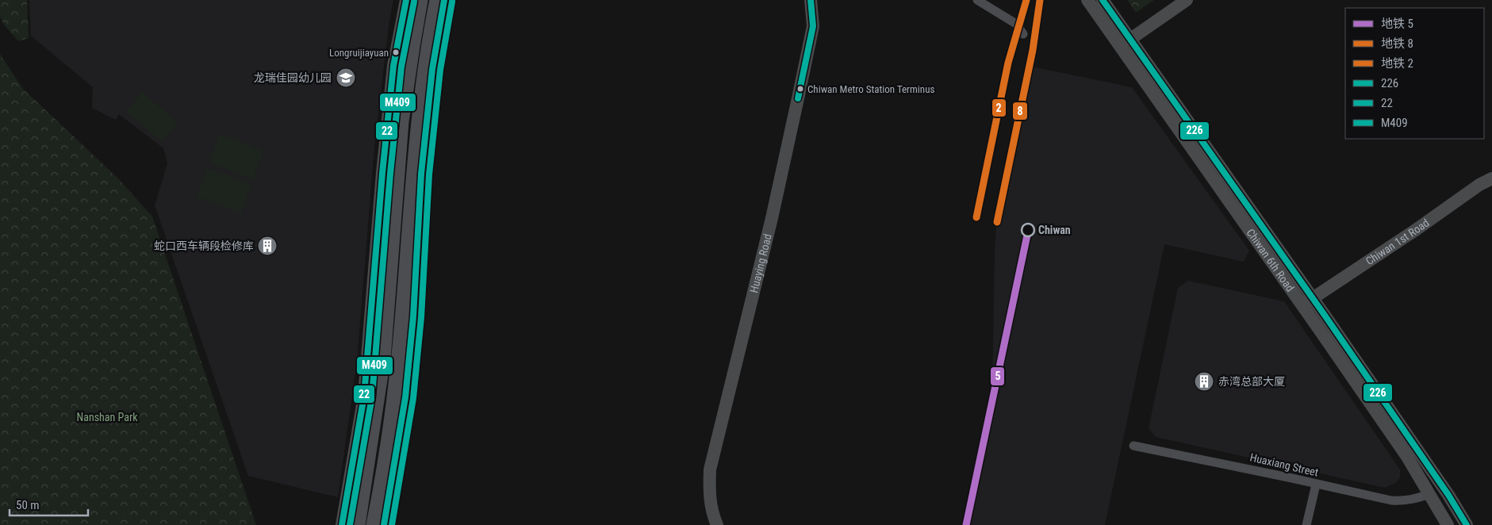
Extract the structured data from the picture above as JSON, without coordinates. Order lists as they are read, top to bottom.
{
  "streets": {
    "street": [
      "Chiwan 1st Road",
      "Chiwan 6th Road",
      "Huaying Road",
      "Huaxiang Street"
    ]
  },
  "crossings": [
    ["Chiwan 1st Road", "Chiwan 6th Road"],
    ["Chiwan 6th Road", "Huaxiang Street"]
  ],
  "parks": ["Nanshan Park"],
  "places": {
    "other": ["Longruijiayuan", "Chiwan Metro Station Terminus", "Chiwan"],
    "school or university": ["龙瑞佳园幼儿园"],
    "building": ["蛇口西车辆段检修库", "赤湾总部大厦"]
  },
  "lines": [
    "metro line 8",
    "metro line 2",
    "transit line 226",
    "transit line 22",
    "transit line M409",
    "metro line 5"
  ],
  "legend": [
    "地铁 5",
    "地铁 8",
    "地铁 2",
    "226",
    "22",
    "M409"
  ],
  "scale_bar": "50 m"
}
